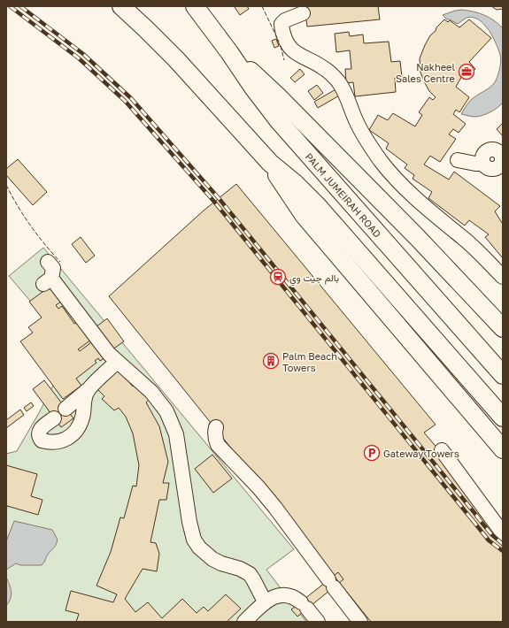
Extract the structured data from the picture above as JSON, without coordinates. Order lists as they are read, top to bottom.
{
  "streets": {
    "main road": ["PALM JUMEIRAH ROAD"]
  },
  "places": {
    "office": ["Nakheel Sales Centre"],
    "station": ["بالم جيت وي"],
    "building": ["Palm Beach Towers"],
    "parking": ["Gateway Towers"]
  }
}
